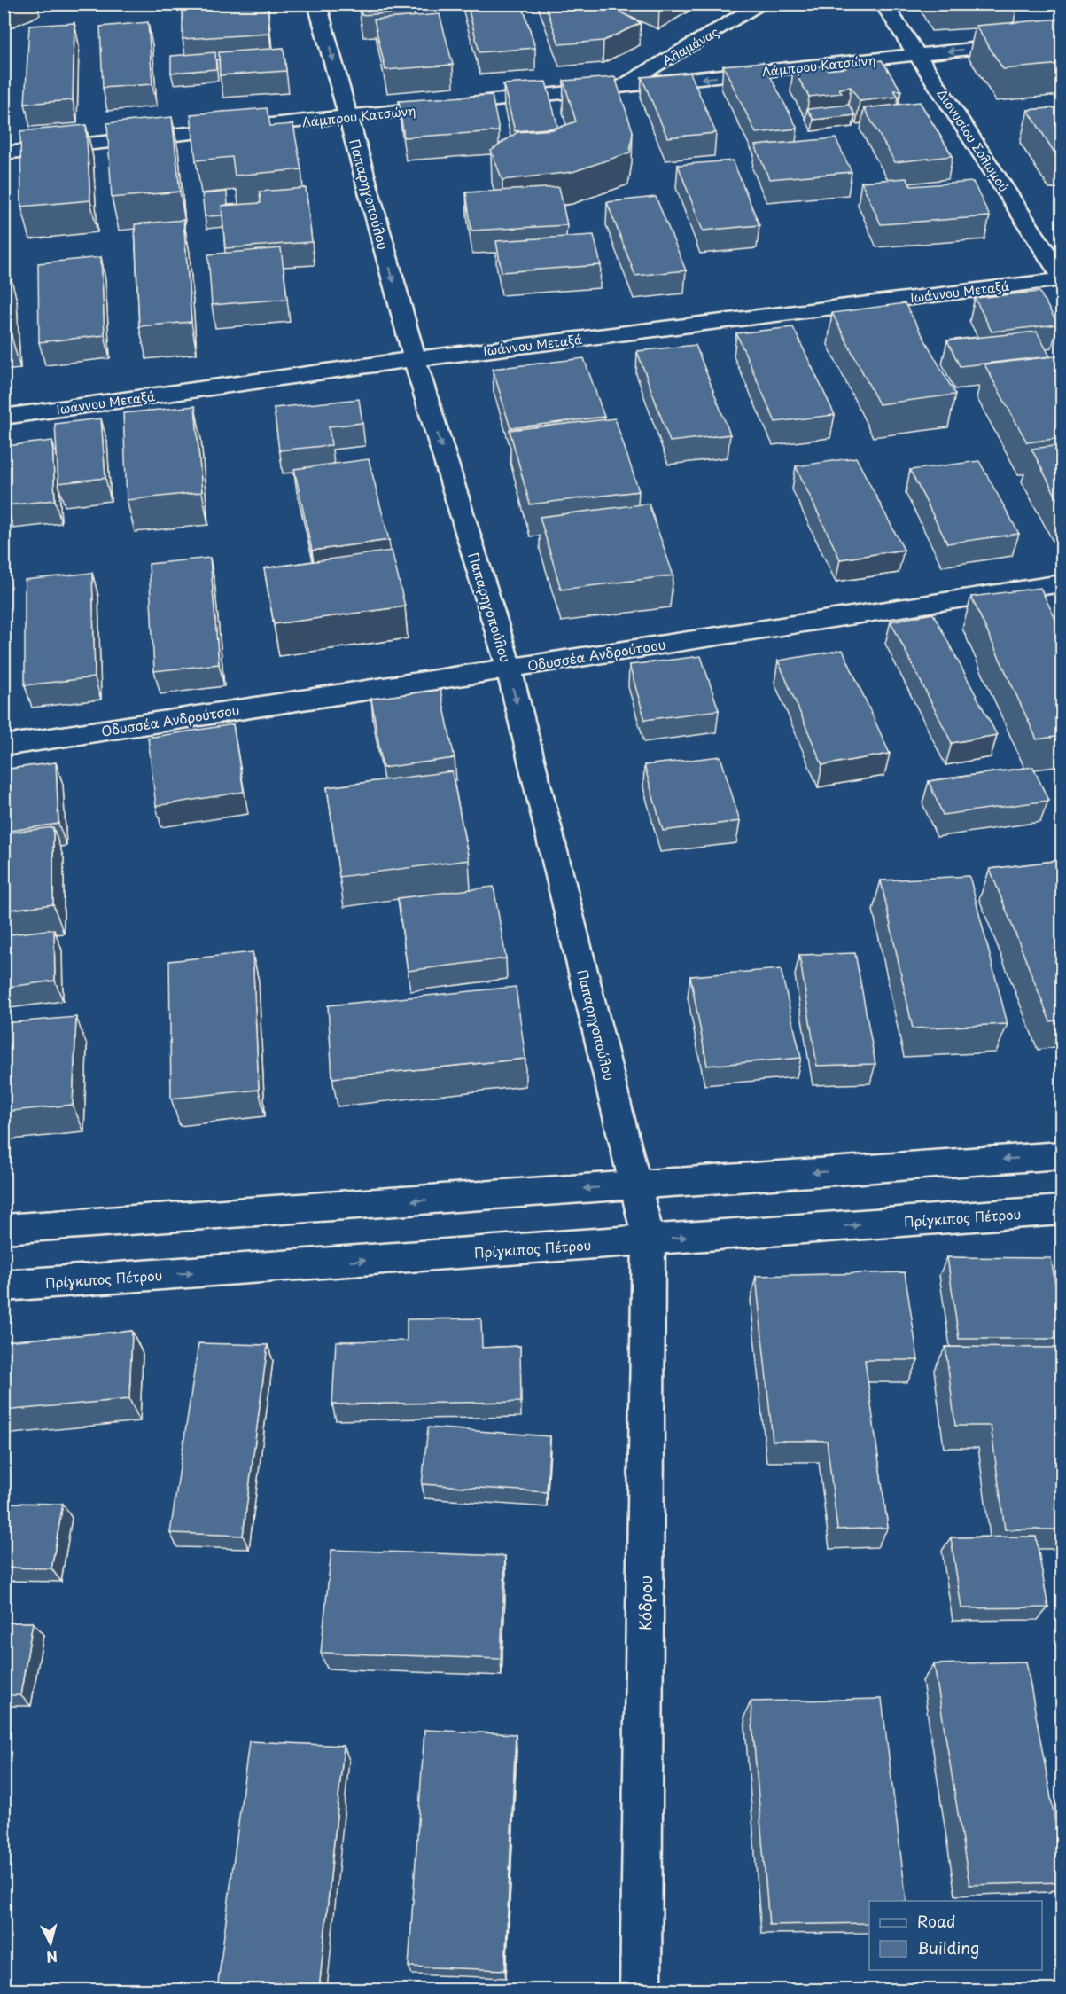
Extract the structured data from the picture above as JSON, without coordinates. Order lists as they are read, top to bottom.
{
  "streets": {
    "street": [
      "Αλαμάνας",
      "Λάμπρου Κατσώνη",
      "Διονυσίου Σολωμού",
      "Παπαρηγοπούλου",
      "Ιωάννου Μεταξά",
      "Οδυσσέα Ανδρούτσου",
      "Πρίγκιπος Πέτρου",
      "Κόδρου"
    ]
  },
  "crossings": [
    ["Αλαμάνας", "Λάμπρου Κατσώνη"],
    ["Λάμπρου Κατσώνη", "Διονυσίου Σολωμού"],
    ["Λάμπρου Κατσώνη", "Παπαρηγοπούλου"],
    ["Διονυσίου Σολωμού", "Ιωάννου Μεταξά"],
    ["Παπαρηγοπούλου", "Ιωάννου Μεταξά"],
    ["Παπαρηγοπούλου", "Οδυσσέα Ανδρούτσου"],
    ["Παπαρηγοπούλου", "Πρίγκιπος Πέτρου"],
    ["Παπαρηγοπούλου", "Κόδρου"],
    ["Πρίγκιπος Πέτρου", "Κόδρου"]
  ],
  "one_way": ["Λάμπρου Κατσώνη", "Παπαρηγοπούλου"],
  "legend": ["Road", "Building"],
  "north": "bottom"
}
